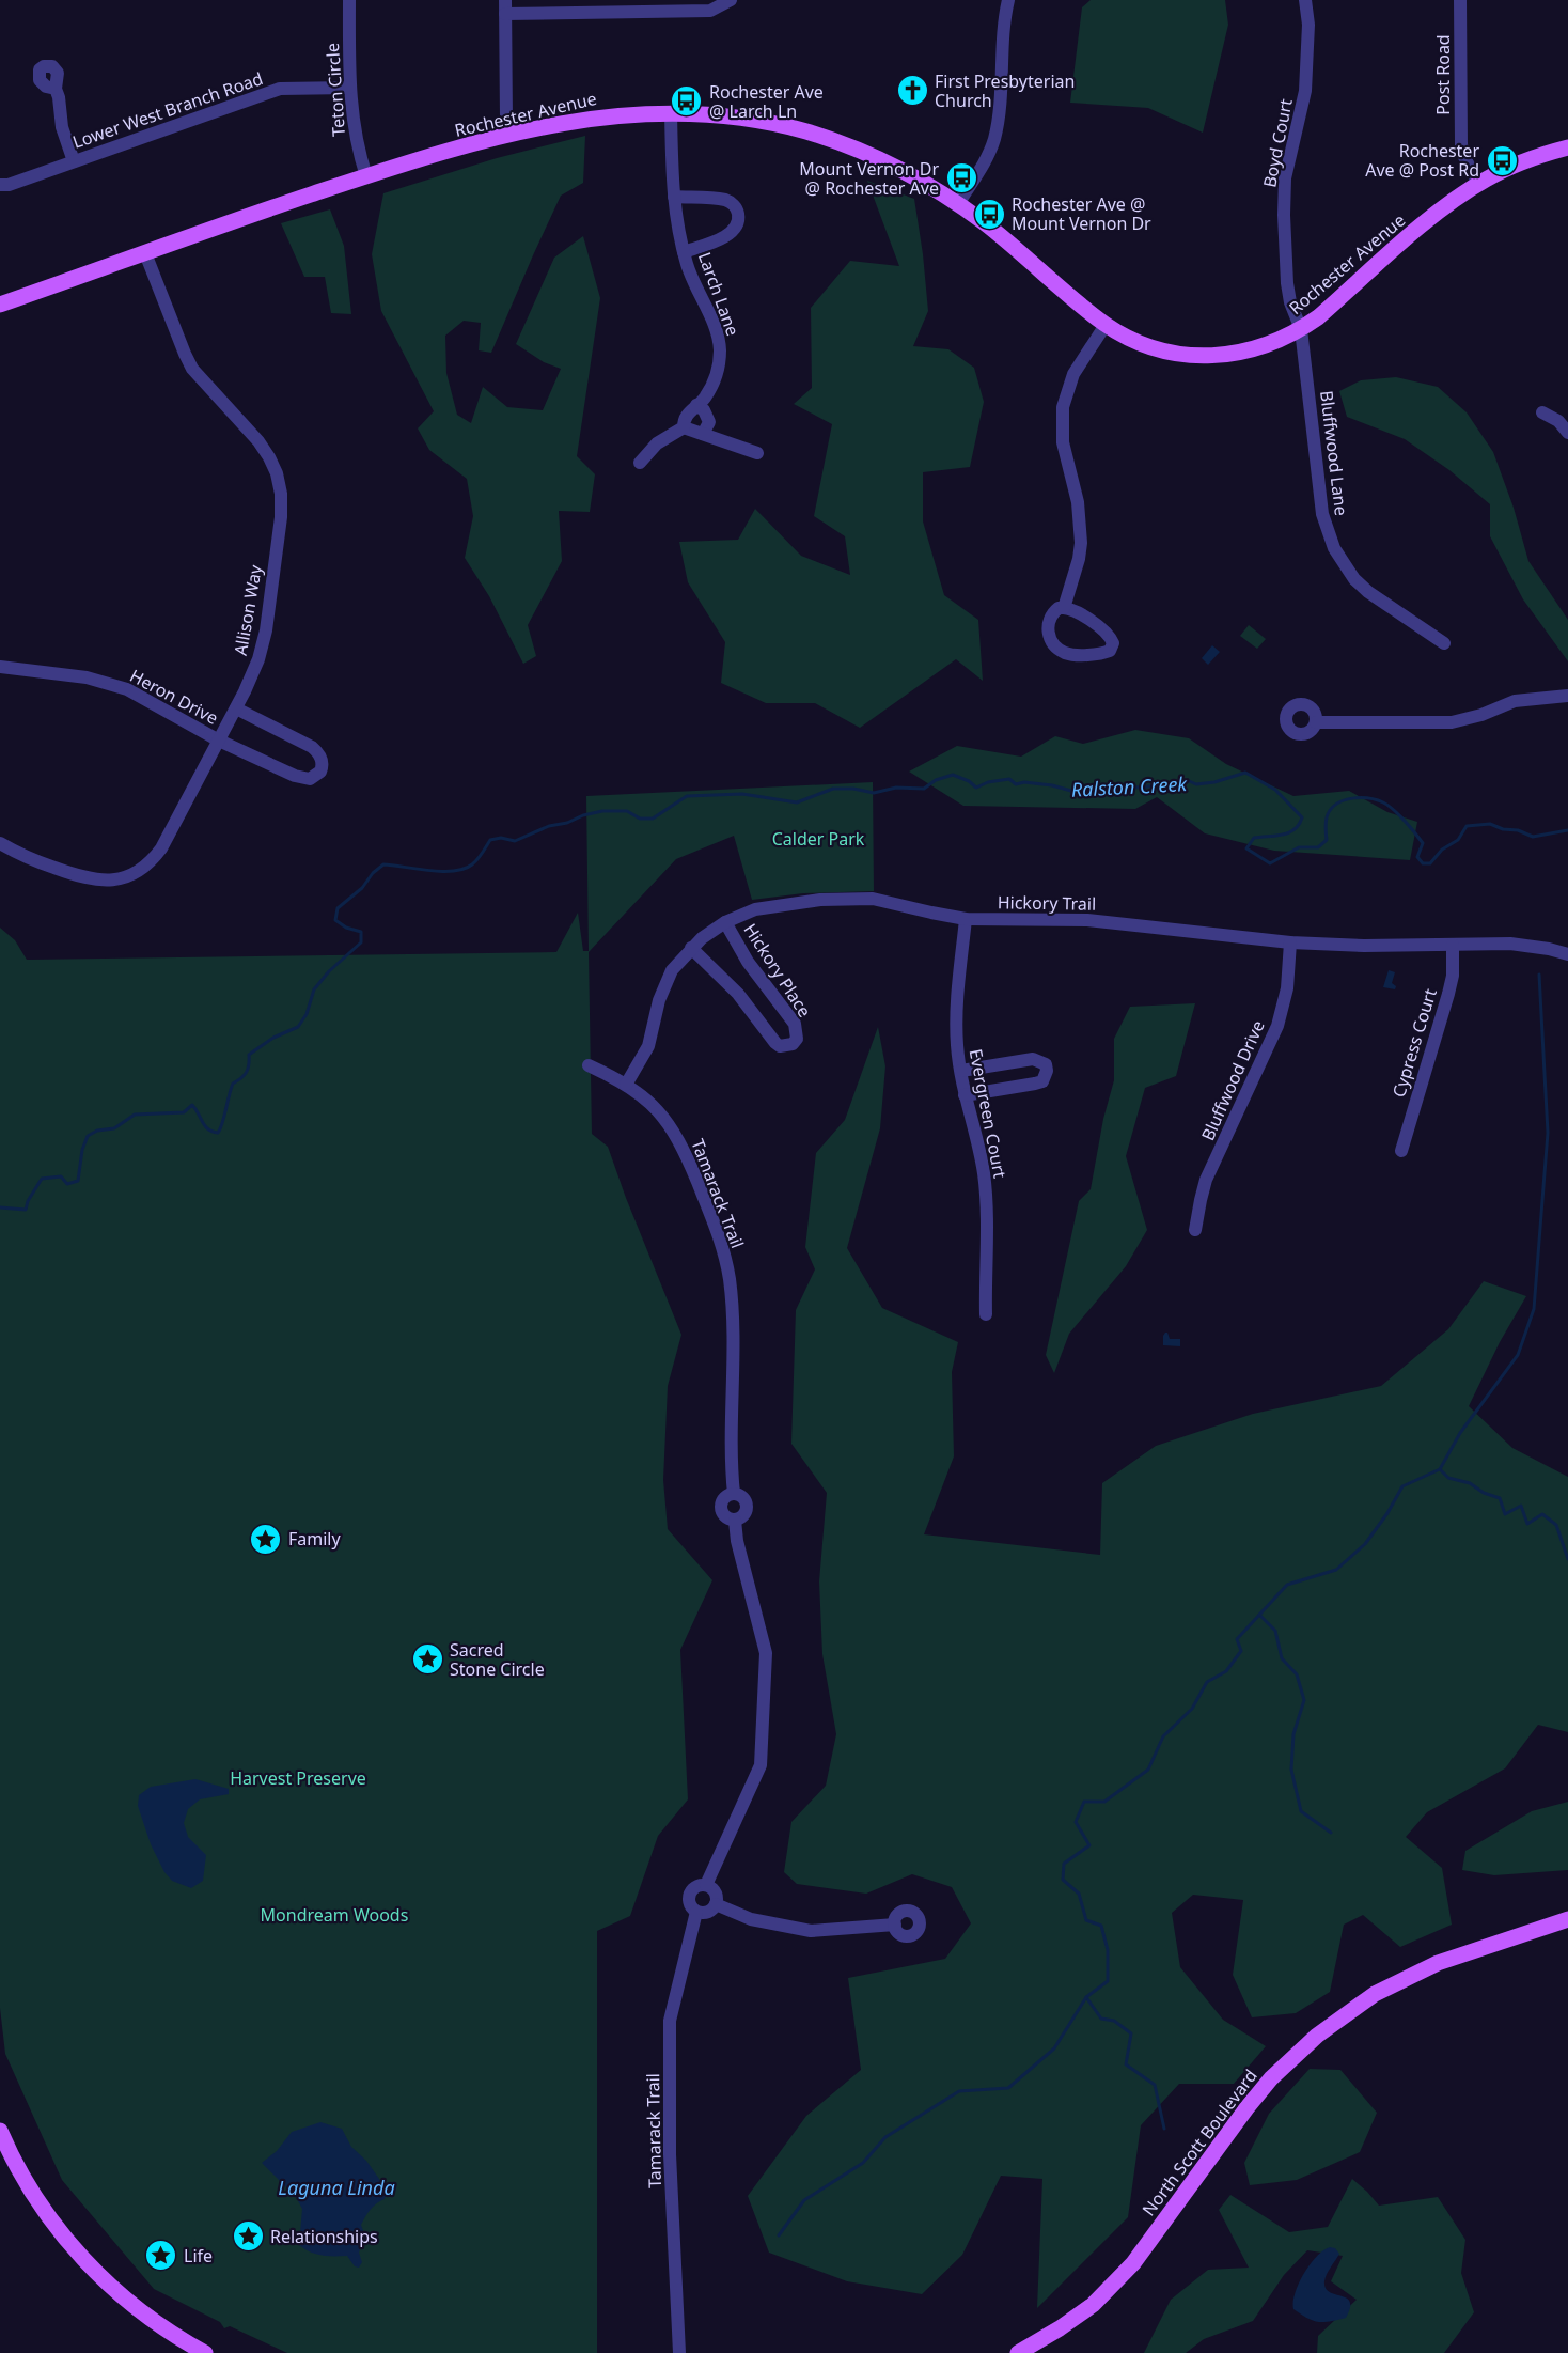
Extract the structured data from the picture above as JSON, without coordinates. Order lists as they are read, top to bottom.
{
  "streets": {
    "main road": ["Rochester Avenue", "North Scott Boulevard"],
    "street": [
      "Post Road",
      "Teton Circle",
      "Lower West Branch Road",
      "Boyd Court",
      "Larch Lane",
      "Bluffwood Lane",
      "Allison Way",
      "Heron Drive",
      "Hickory Trail",
      "Hickory Place",
      "Cypress Court",
      "Bluffwood Drive",
      "Evergreen Court",
      "Tamarack Trail"
    ]
  },
  "crossings": [
    ["Post Road", "Rochester Avenue"],
    ["Teton Circle", "Lower West Branch Road"],
    ["Teton Circle", "Rochester Avenue"],
    ["Rochester Avenue", "Boyd Court"],
    ["Rochester Avenue", "Larch Lane"],
    ["Rochester Avenue", "Bluffwood Lane"],
    ["Rochester Avenue", "Allison Way"],
    ["Boyd Court", "Bluffwood Lane"],
    ["Allison Way", "Heron Drive"],
    ["Hickory Trail", "Hickory Place"],
    ["Hickory Trail", "Cypress Court"],
    ["Hickory Trail", "Bluffwood Drive"],
    ["Hickory Trail", "Evergreen Court"],
    ["Hickory Trail", "Tamarack Trail"]
  ],
  "water": ["Ralston Creek", "Laguna Linda"],
  "parks": ["Calder Park", "Harvest Preserve", "Mondream Woods"],
  "places": {
    "church": ["First Presbyterian Church"],
    "bus stop": [
      "Rochester Ave @ Larch Ln",
      "Rochester Ave @ Post Rd",
      "Mount Vernon Dr @ Rochester Ave",
      "Rochester Ave @ Mount Vernon Dr"
    ],
    "place": [
      "Family",
      "Sacred Stone Circle",
      "Relationships",
      "Life"
    ]
  }
}
